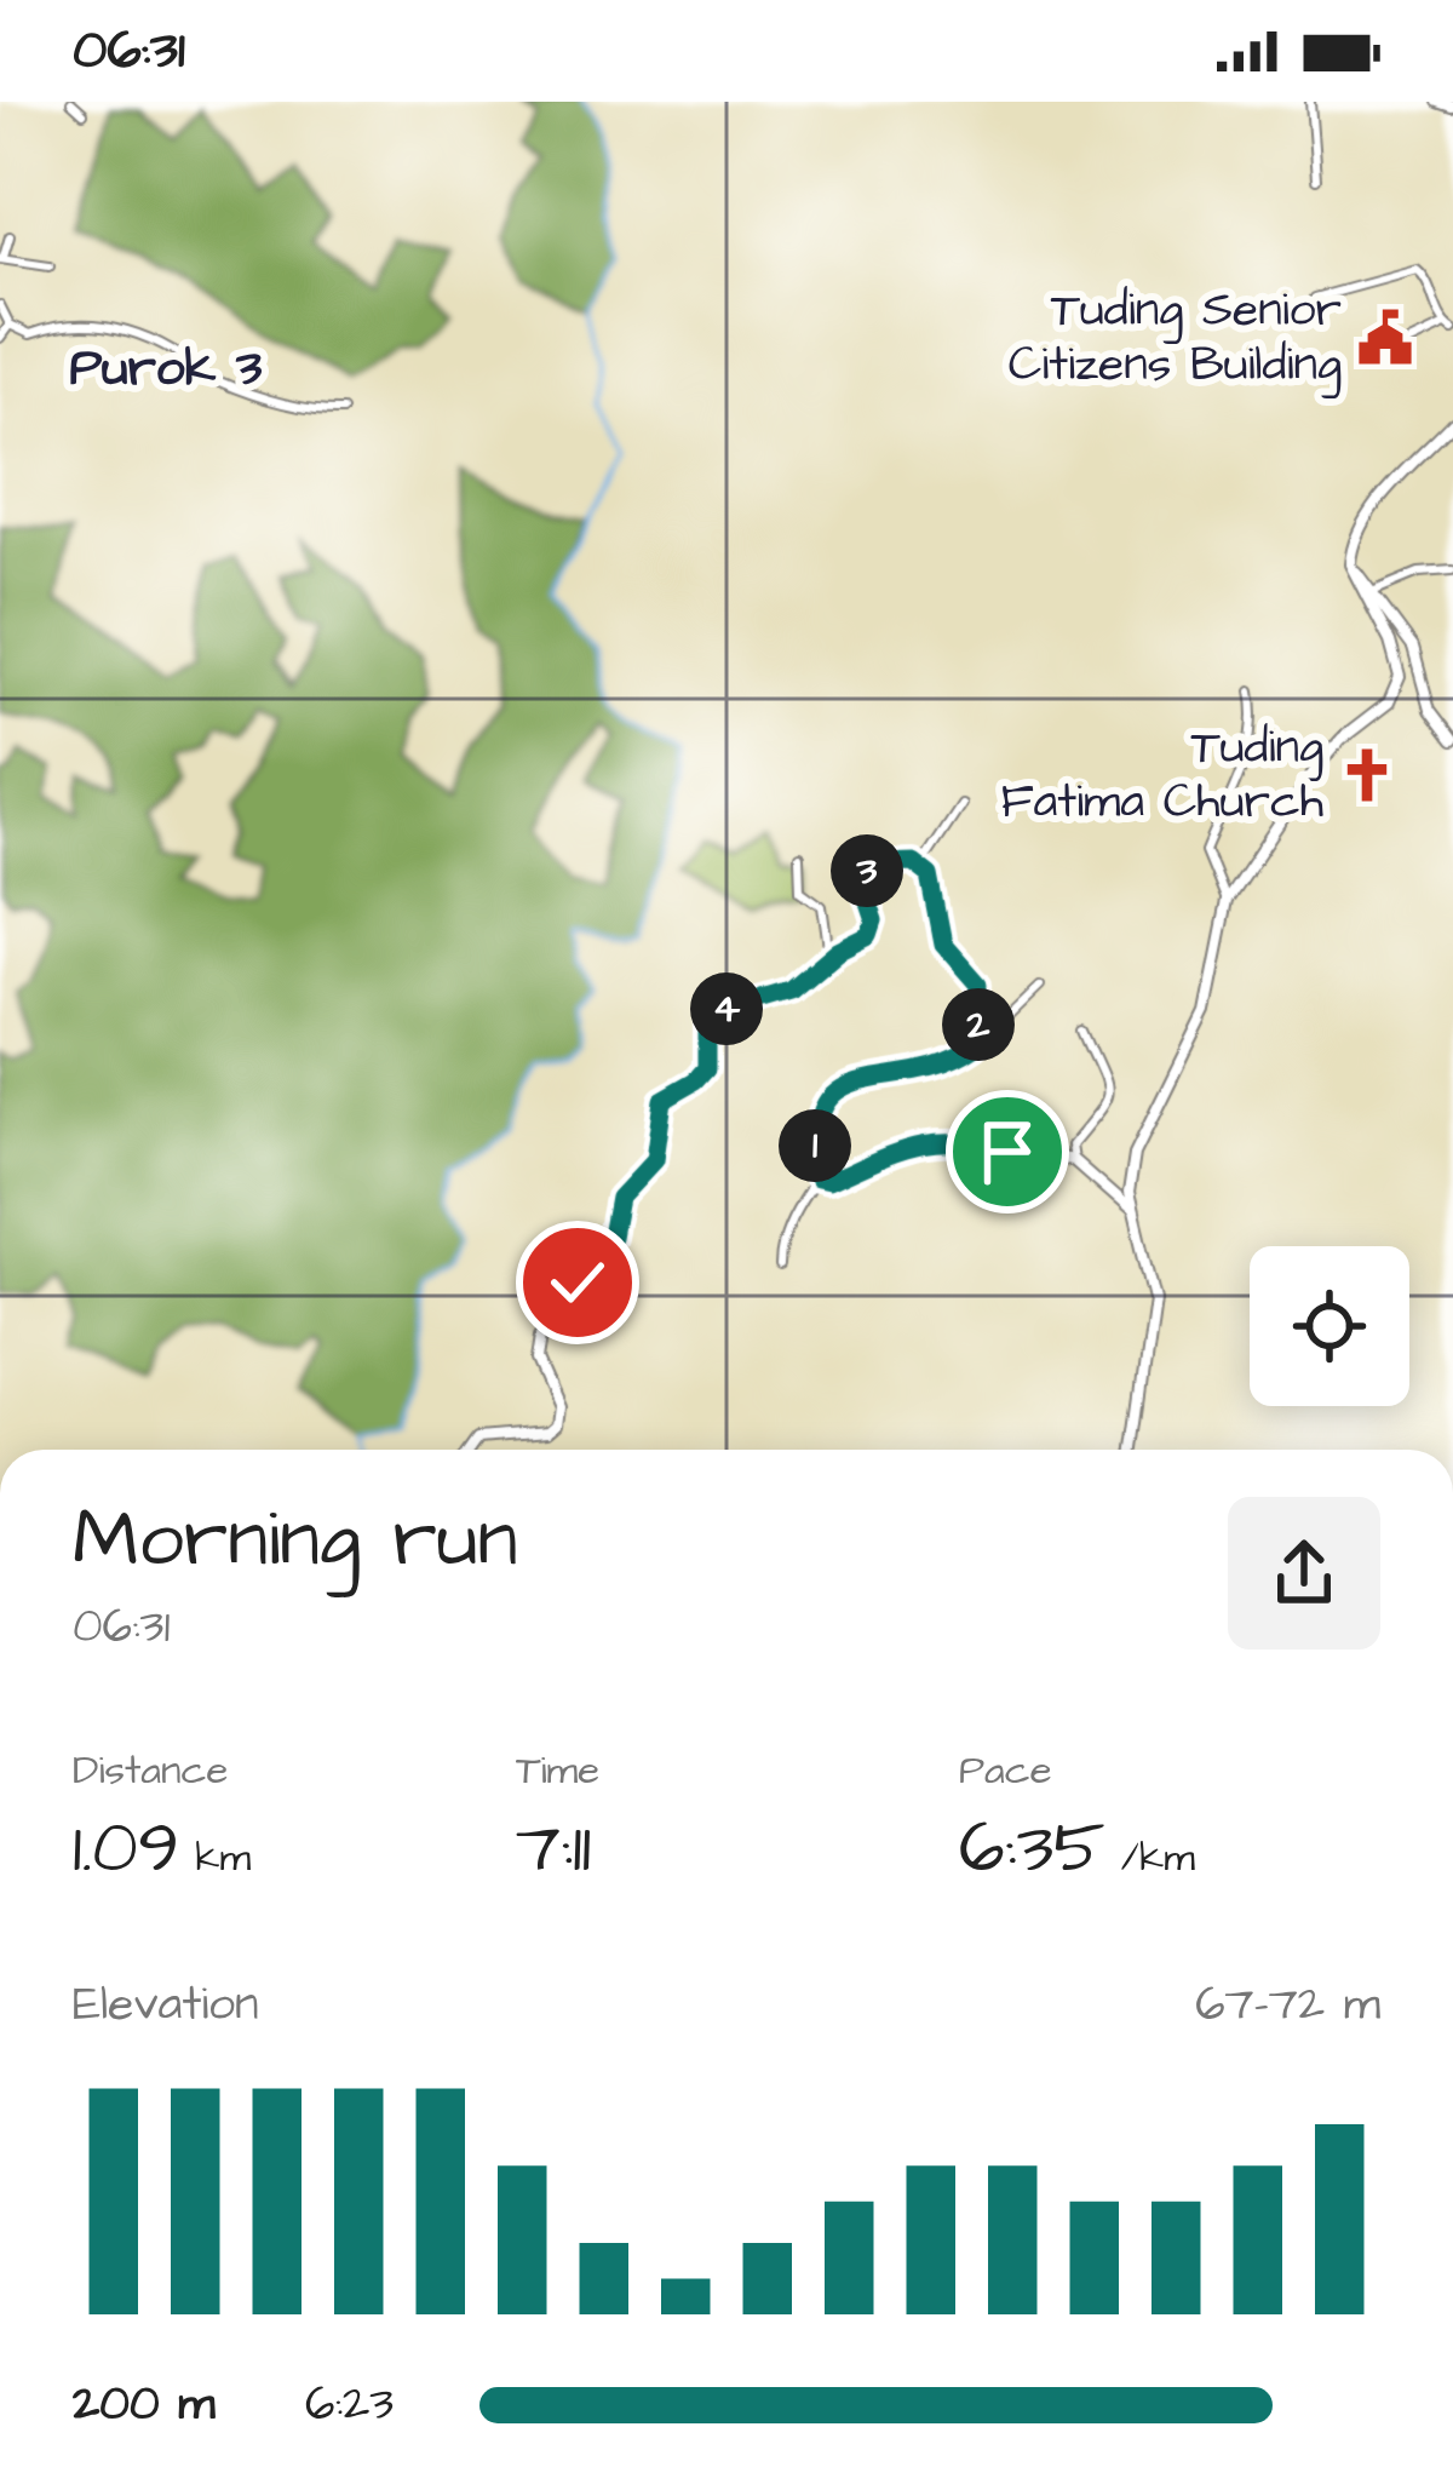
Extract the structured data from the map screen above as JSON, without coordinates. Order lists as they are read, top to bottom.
{
  "districts": ["Purok 3"],
  "places": {
    "public building": ["Tuding Senior Citizens Building"],
    "church": ["Tuding Fatima Church"]
  },
  "page": {
    "status": "06:31",
    "pins": [
      "3",
      "4",
      "2",
      "1"
    ],
    "heading": ["Morning run", "06:31"],
    "stats": [
      ["Distance", "1.09 km"],
      ["Time", "7:11"],
      ["Pace", "6:35 /km"]
    ],
    "chart": ["Elevation", "67–72 m"],
    "list": [
      {
        "name": "200 m",
        "note": "6:23"
      }
    ]
  }
}
